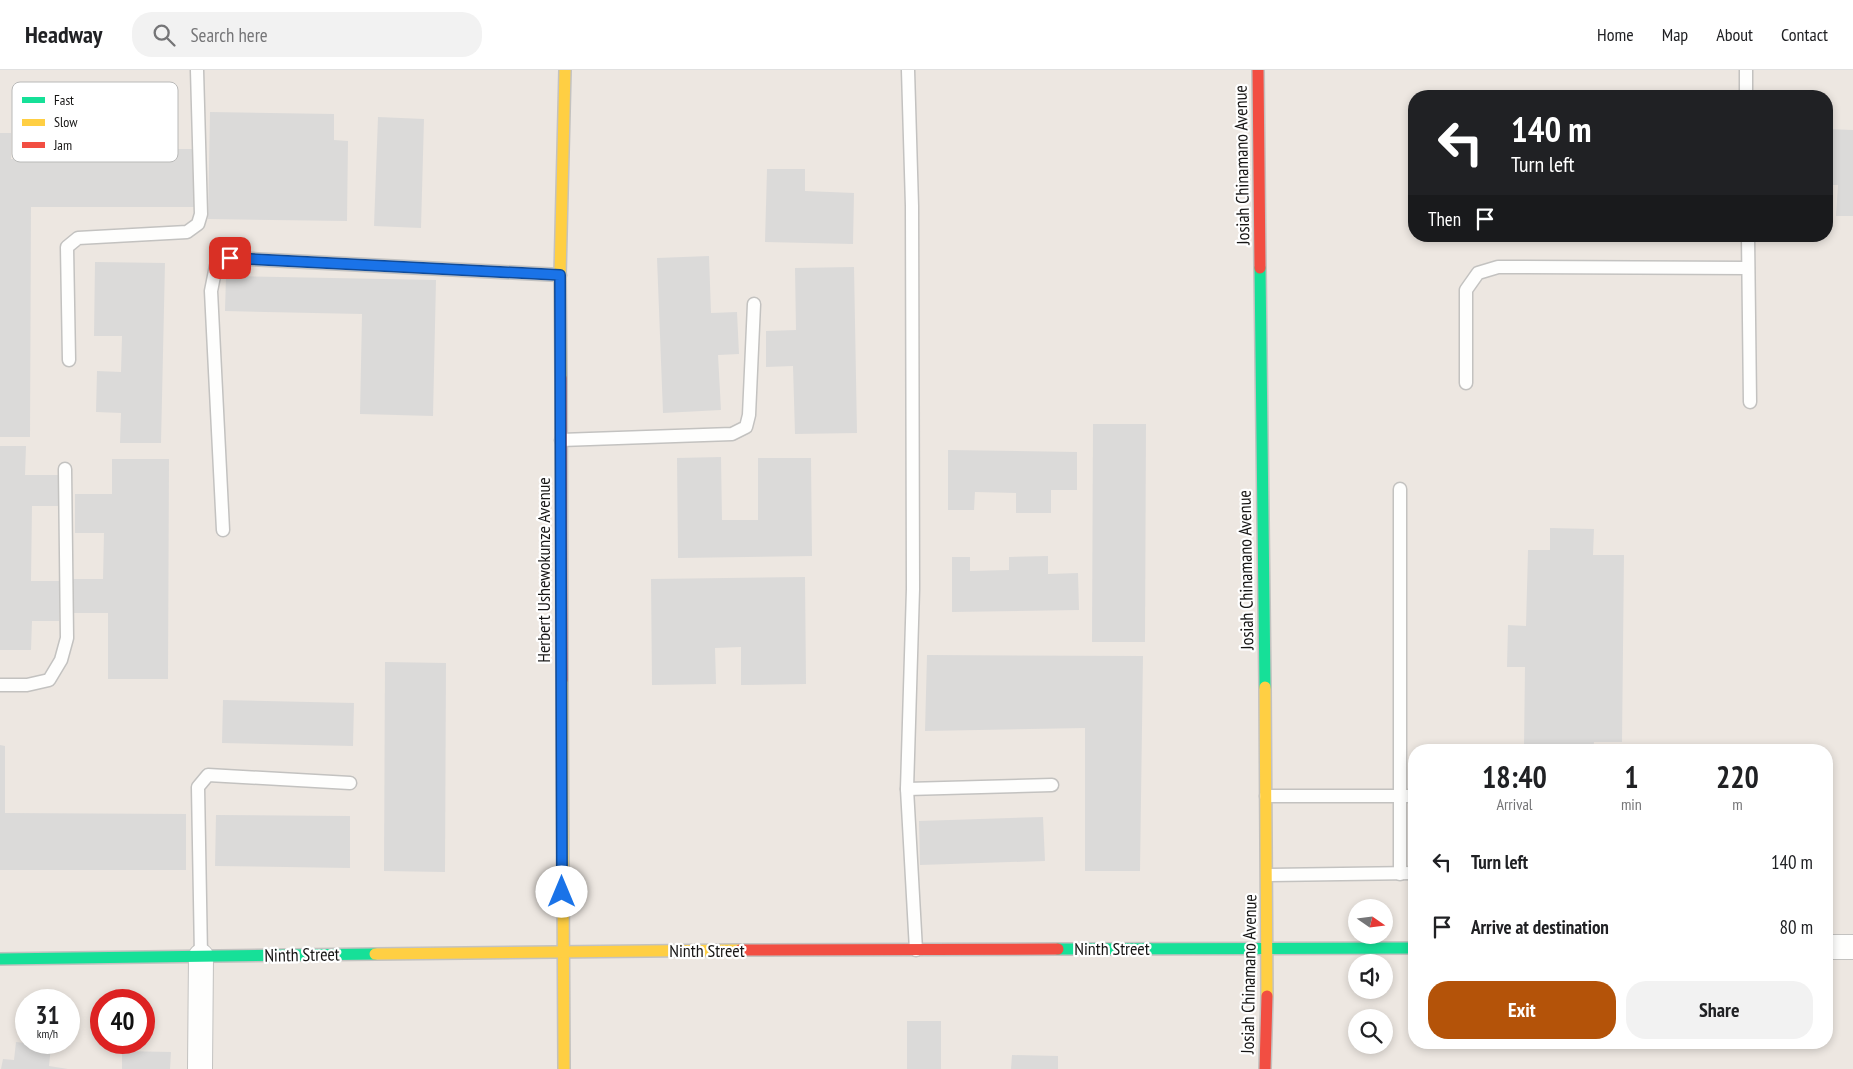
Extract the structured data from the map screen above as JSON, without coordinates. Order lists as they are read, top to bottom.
{
  "streets": {
    "street": ["Josiah Chinamano Avenue", "Herbert Ushewokunze Avenue", "Ninth Street"]
  },
  "crossings": [
    ["Josiah Chinamano Avenue", "Ninth Street"],
    ["Herbert Ushewokunze Avenue", "Ninth Street"]
  ],
  "legend": ["Fast", "Slow", "Jam"],
  "north": "right",
  "page": {
    "header": "Headway",
    "search": "Search here",
    "nav": [
      "Home",
      "Map",
      "About",
      "Contact"
    ],
    "turn": ["140 m", "Turn left"],
    "then": "Then",
    "eta": [
      "18:40",
      "Arrival",
      "1",
      "min",
      "220",
      "m"
    ],
    "list": [
      {
        "name": "Turn left",
        "value": "140 m"
      },
      {
        "name": "Arrive at destination",
        "value": "80 m"
      }
    ],
    "buttons": ["Exit", "Share"],
    "speed": "31 km/h",
    "limit": "40"
  }
}
